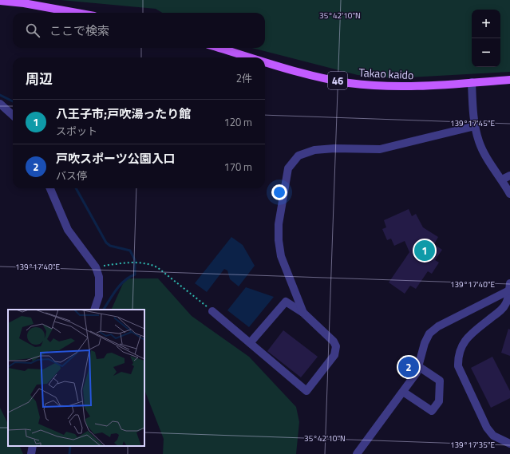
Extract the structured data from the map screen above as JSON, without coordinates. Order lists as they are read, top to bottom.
{
  "streets": {
    "main road": ["Takao kaido", "46"]
  },
  "page": {
    "map_buttons": ["+", "−"],
    "search": "ここで検索",
    "heading": ["周辺", "2件"],
    "list": [
      {
        "mark": "1",
        "name": "八王子市;戸吹湯ったり館",
        "note": "スポット",
        "value": "120 m"
      },
      {
        "mark": "2",
        "name": "戸吹スポーツ公園入口",
        "note": "バス停",
        "value": "170 m"
      }
    ],
    "pins": ["1", "2"]
  },
  "coordinates": [
    "35°42'10\"N",
    "139°17'45\"E",
    "139°17'40\"E",
    "139°17'35\"E"
  ]
}
